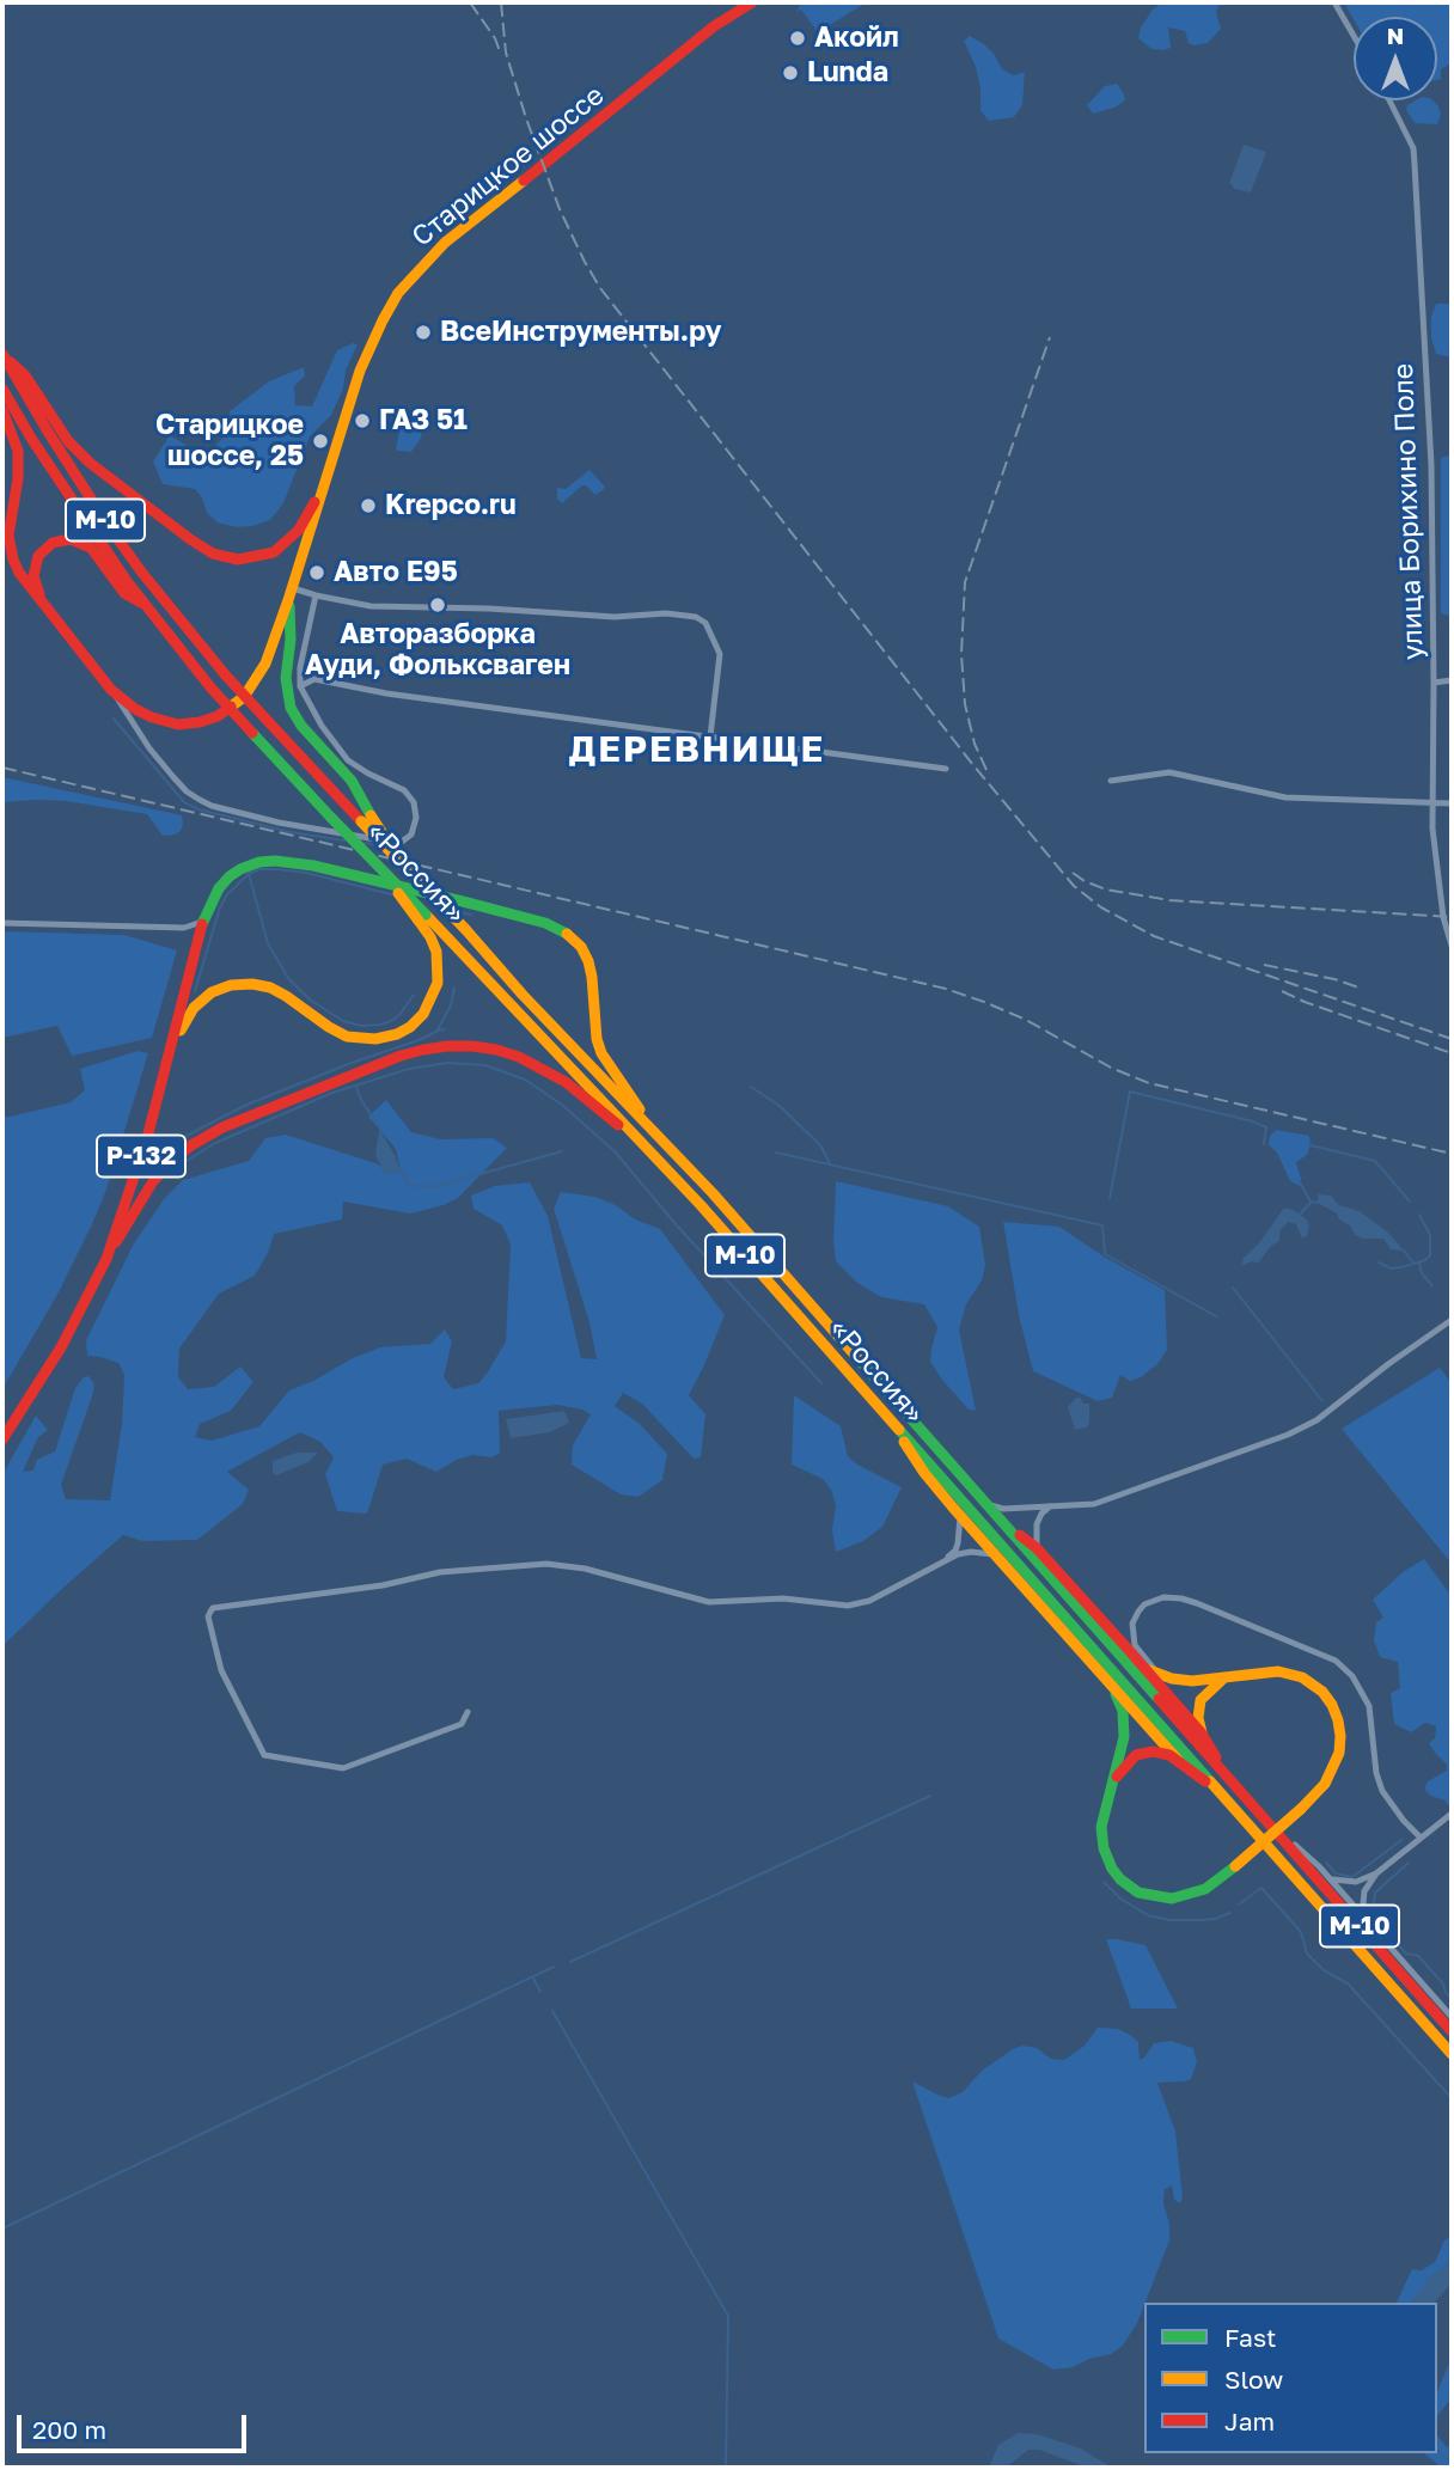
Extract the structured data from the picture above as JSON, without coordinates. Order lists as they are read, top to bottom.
{
  "streets": {
    "main road": [
      "Старицкое шоссе",
      "М-10",
      "«Россия»",
      "Р-132"
    ],
    "street": ["улица Борихино Поле"]
  },
  "crossings": [
    ["М-10", "«Россия»"]
  ],
  "districts": ["ДЕРЕВНИЩЕ"],
  "places": [
    "Акойл",
    "Lunda",
    "ВсеИнструменты.ру",
    "ГАЗ 51",
    "Старицкое шоссе, 25",
    "Krepco.ru",
    "Авто E95",
    "Авторазборка Ауди, Фольксваген"
  ],
  "legend": ["Fast", "Slow", "Jam"],
  "scale_bar": "200 m",
  "north": "top"
}
